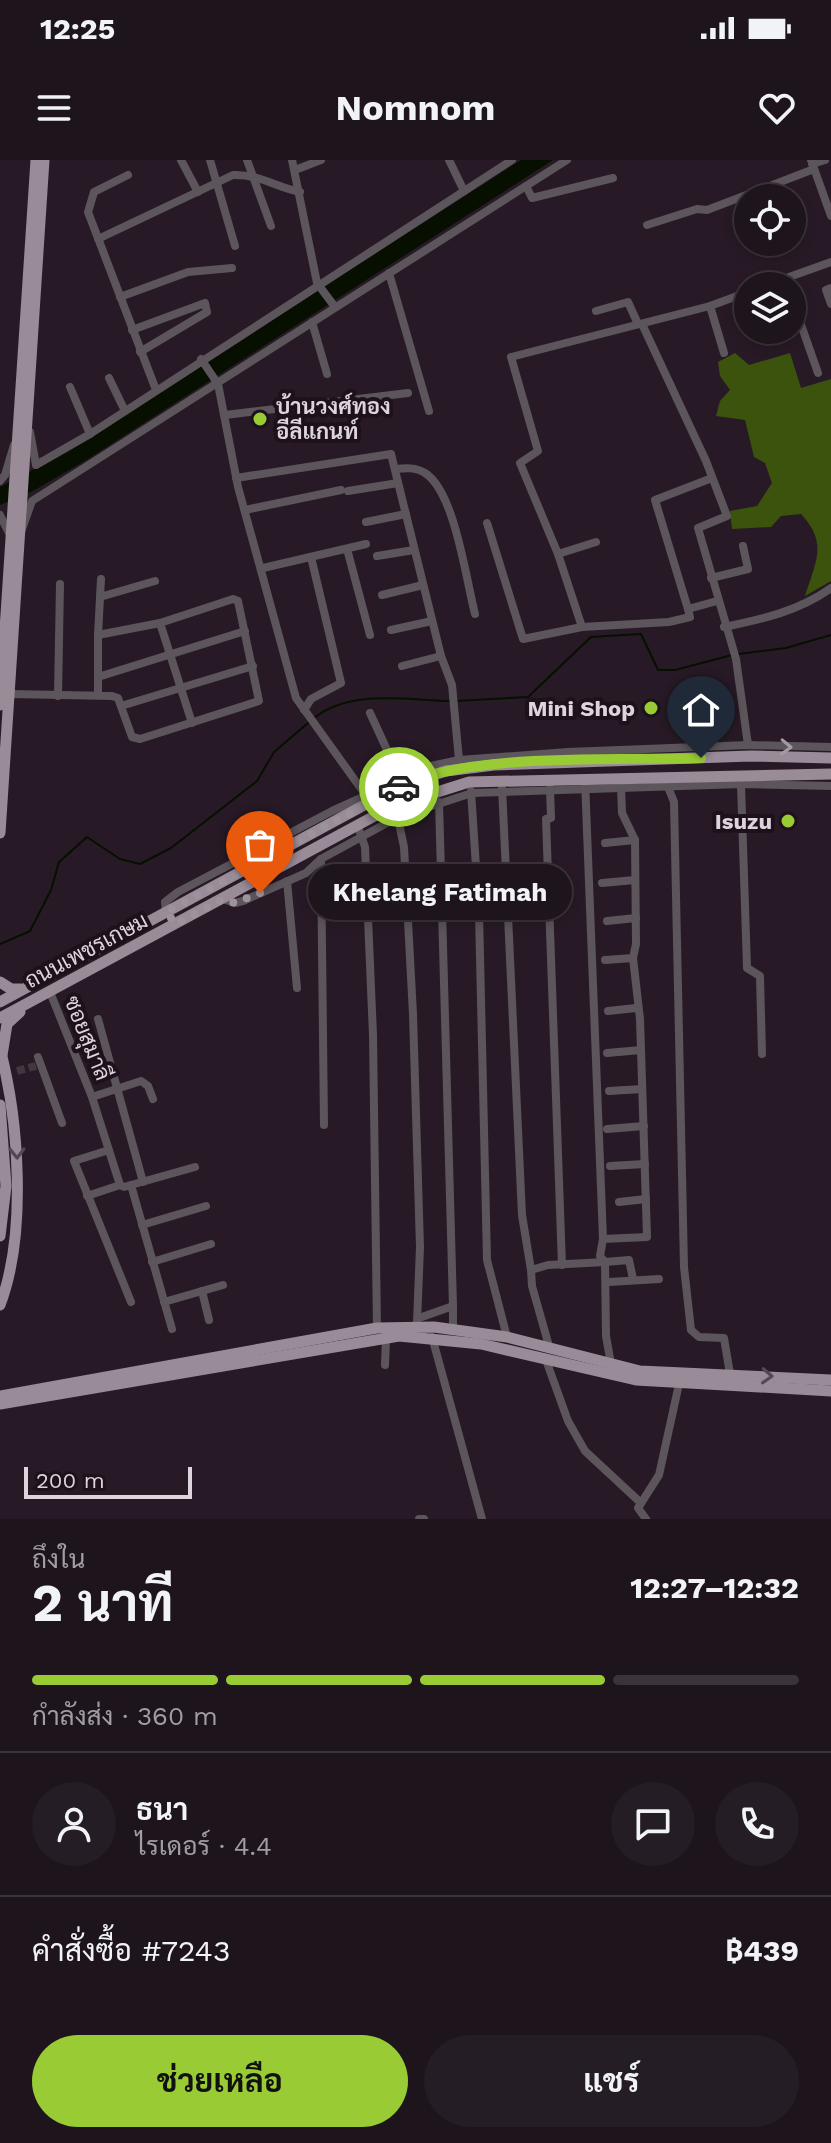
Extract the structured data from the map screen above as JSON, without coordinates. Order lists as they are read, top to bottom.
{
  "streets": {
    "main road": ["ถนนเพชรเกษม"],
    "street": ["ซอยสุมาลี"]
  },
  "crossings": [
    ["ถนนเพชรเกษม", "ซอยสุมาลี"]
  ],
  "places": [
    "บ้านวงศ์ทอง อีลีแกนท์",
    "Mini Shop",
    "Isuzu",
    "Khelang Fatimah"
  ],
  "scale_bar": "200 m",
  "page": {
    "status": "12:25",
    "header": "Nomnom",
    "bubble": "Khelang Fatimah",
    "scale": "200 m",
    "heading": ["2 นาที", "ถึงใน", "12:27–12:32"],
    "panel": [
      "ธนา",
      "ไรเดอร์ · 4.4",
      "คำสั่งซื้อ #7243",
      "฿439"
    ],
    "bar": "กำลังส่ง · 360 m",
    "buttons": ["ช่วยเหลือ", "แชร์"]
  }
}
